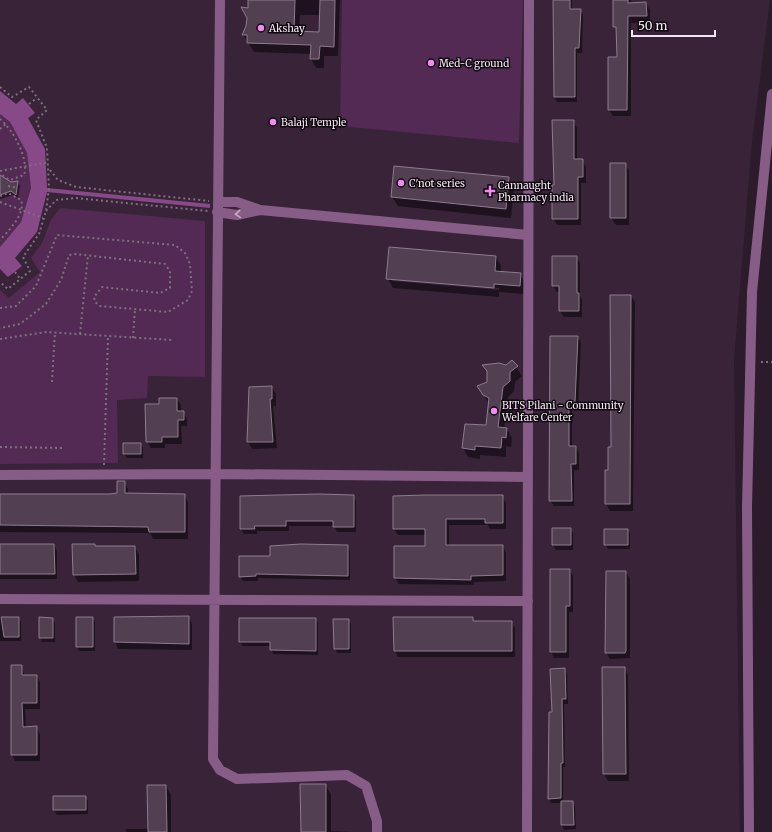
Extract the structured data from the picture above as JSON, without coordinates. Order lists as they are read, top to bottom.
{
  "places": {
    "other": [
      "Akshay",
      "Med-C ground",
      "Balaji Temple",
      "C'not series",
      "BITS Pilani - Community Welfare Center"
    ],
    "health": ["Cannaught Pharmacy india"]
  },
  "scale_bar": "50 m"
}
